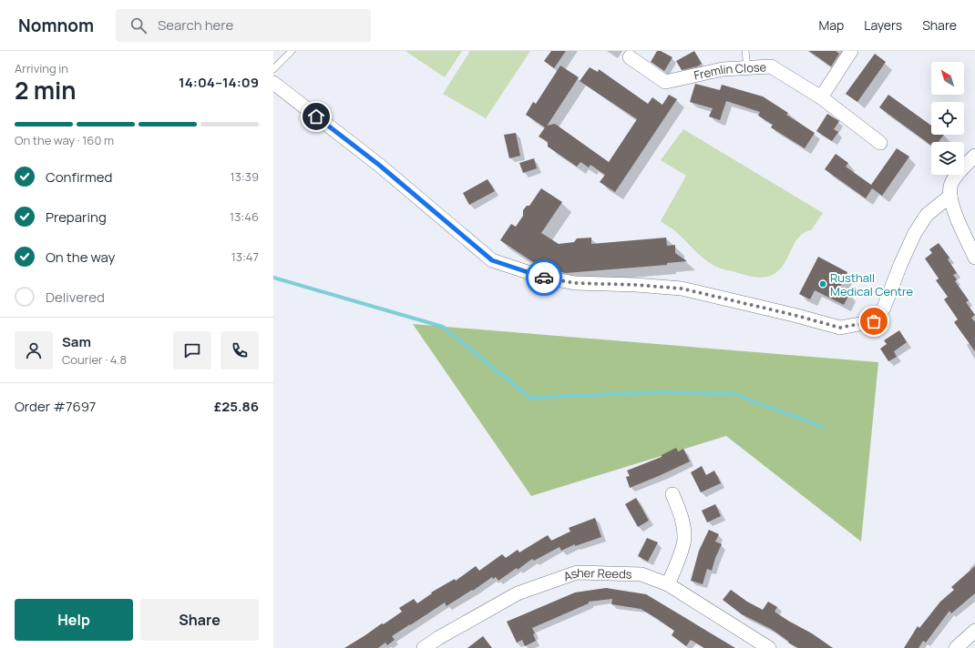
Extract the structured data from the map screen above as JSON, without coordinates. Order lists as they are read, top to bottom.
{
  "streets": {
    "street": ["Fremlin Close", "Asher Reeds"]
  },
  "places": ["Rusthall Medical Centre"],
  "north": "top left",
  "page": {
    "header": "Nomnom",
    "search": "Search here",
    "nav": ["Map", "Layers", "Share"],
    "heading": ["2 min", "Arriving in", "14:04–14:09"],
    "panel": [
      "Sam",
      "Courier · 4.8",
      "Order #7697",
      "£25.86"
    ],
    "bar": "On the way · 160 m",
    "list": [
      ["Confirmed", "13:39"],
      ["Preparing", "13:46"],
      ["On the way", "13:47"],
      "Delivered"
    ],
    "buttons": ["Help", "Share"]
  }
}
